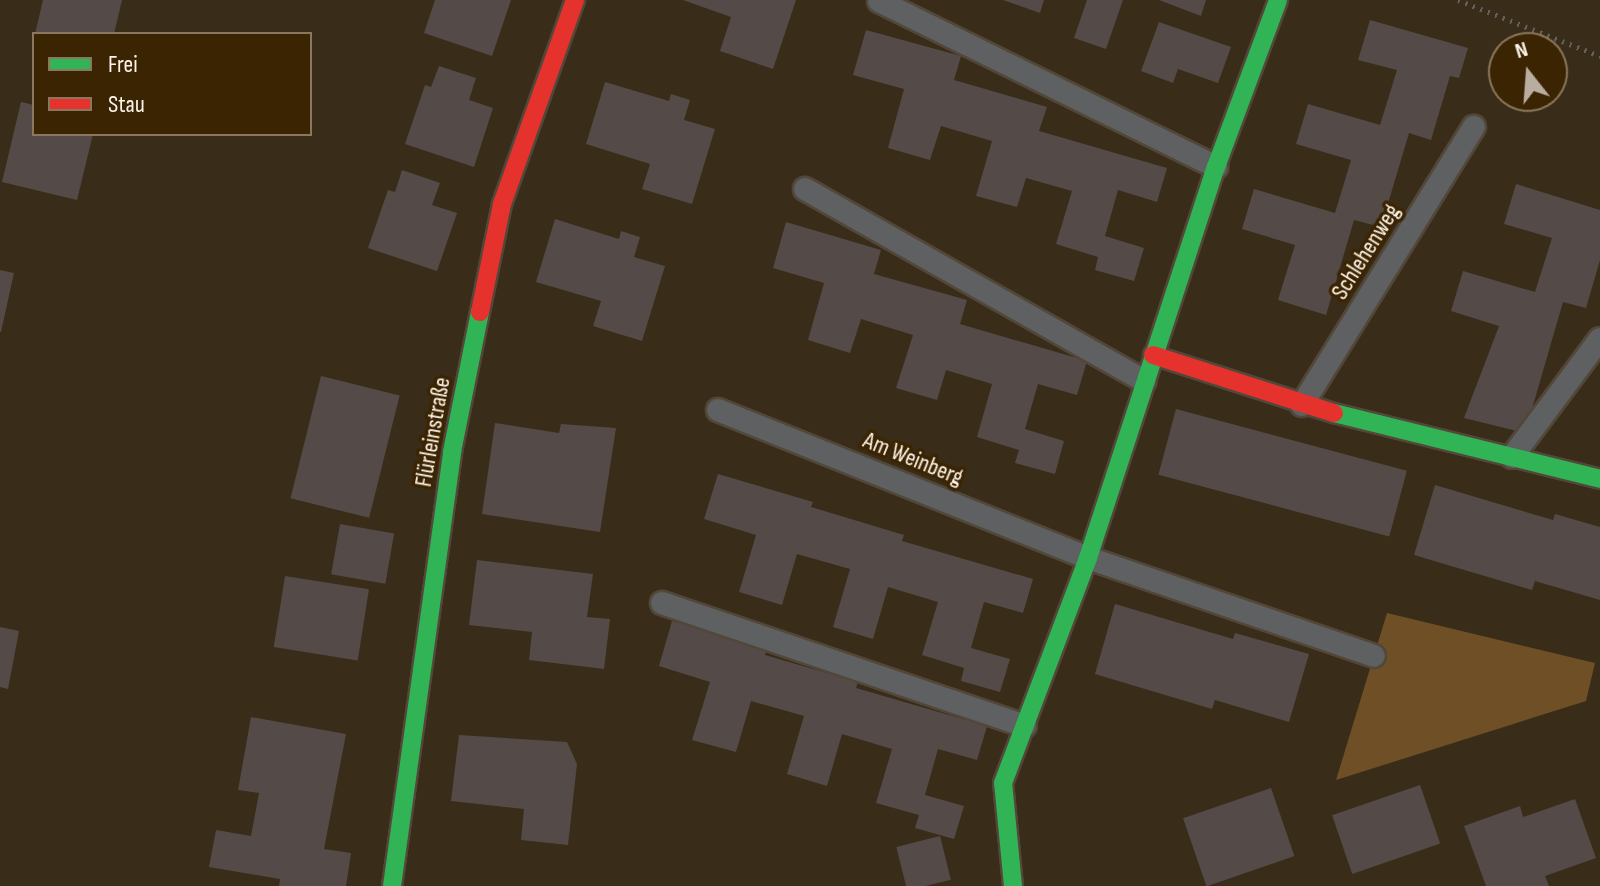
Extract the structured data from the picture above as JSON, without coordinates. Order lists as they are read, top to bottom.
{
  "streets": {
    "street": ["Flürleinstraße"],
    "lane": ["Schlehenweg", "Am Weinberg"]
  },
  "legend": ["Frei", "Stau"],
  "north": "top"
}
